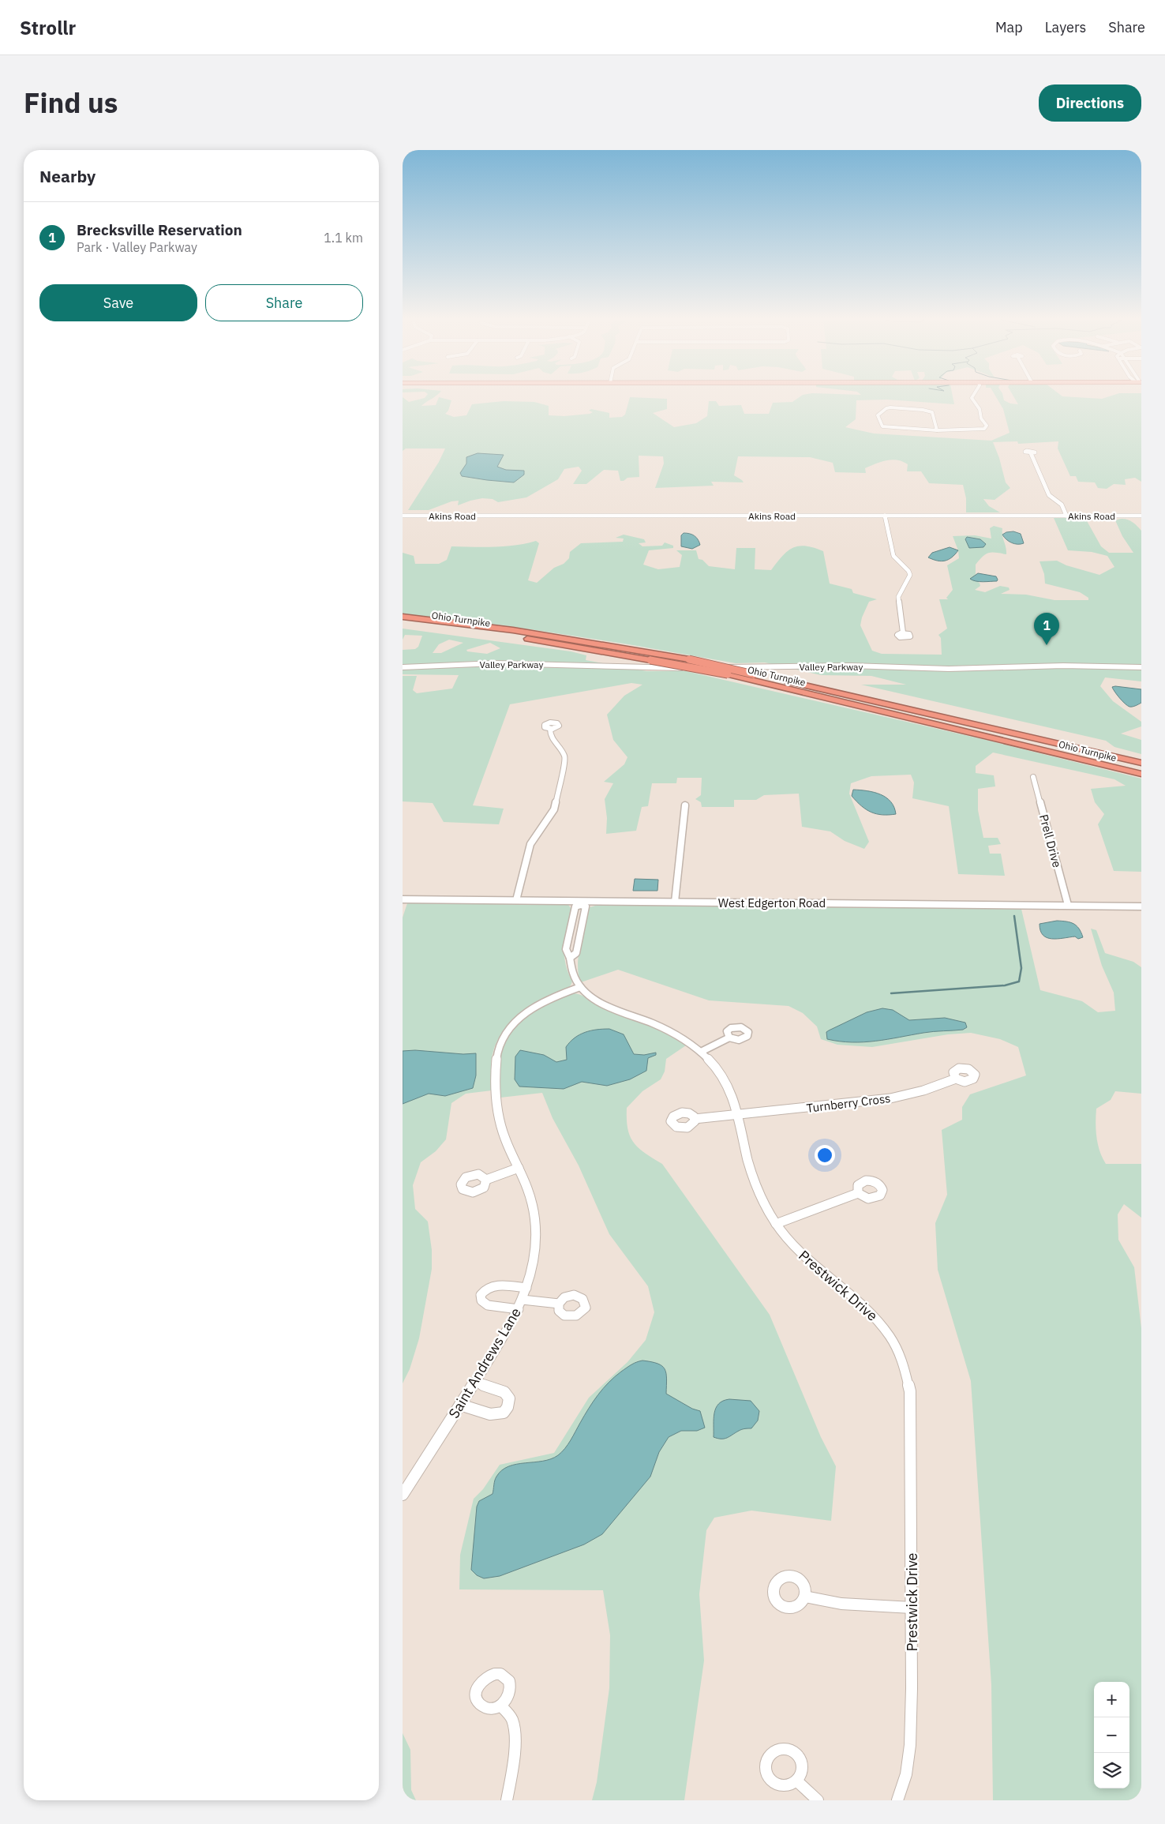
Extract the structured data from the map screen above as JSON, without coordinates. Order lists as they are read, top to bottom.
{
  "streets": {
    "highway": ["Ohio Turnpike"],
    "street": [
      "Akins Road",
      "Valley Parkway",
      "Prell Drive",
      "West Edgerton Road",
      "Turnberry Cross",
      "Prestwick Drive",
      "Saint Andrews Lane"
    ]
  },
  "crossings": [
    ["Prell Drive", "West Edgerton Road"],
    ["West Edgerton Road", "Prestwick Drive"],
    ["Turnberry Cross", "Prestwick Drive"],
    ["Prestwick Drive", "Saint Andrews Lane"]
  ],
  "page": {
    "header": "Strollr",
    "nav": ["Map", "Layers", "Share"],
    "title": "Find us",
    "buttons": [
      "Directions",
      ["Save", "Share"]
    ],
    "heading": "Nearby",
    "list": [
      {
        "mark": "1",
        "name": "Brecksville Reservation",
        "note": "Park · Valley Parkway",
        "value": "1.1 km"
      }
    ],
    "pins": "1",
    "map_buttons": ["+", "−"]
  }
}
